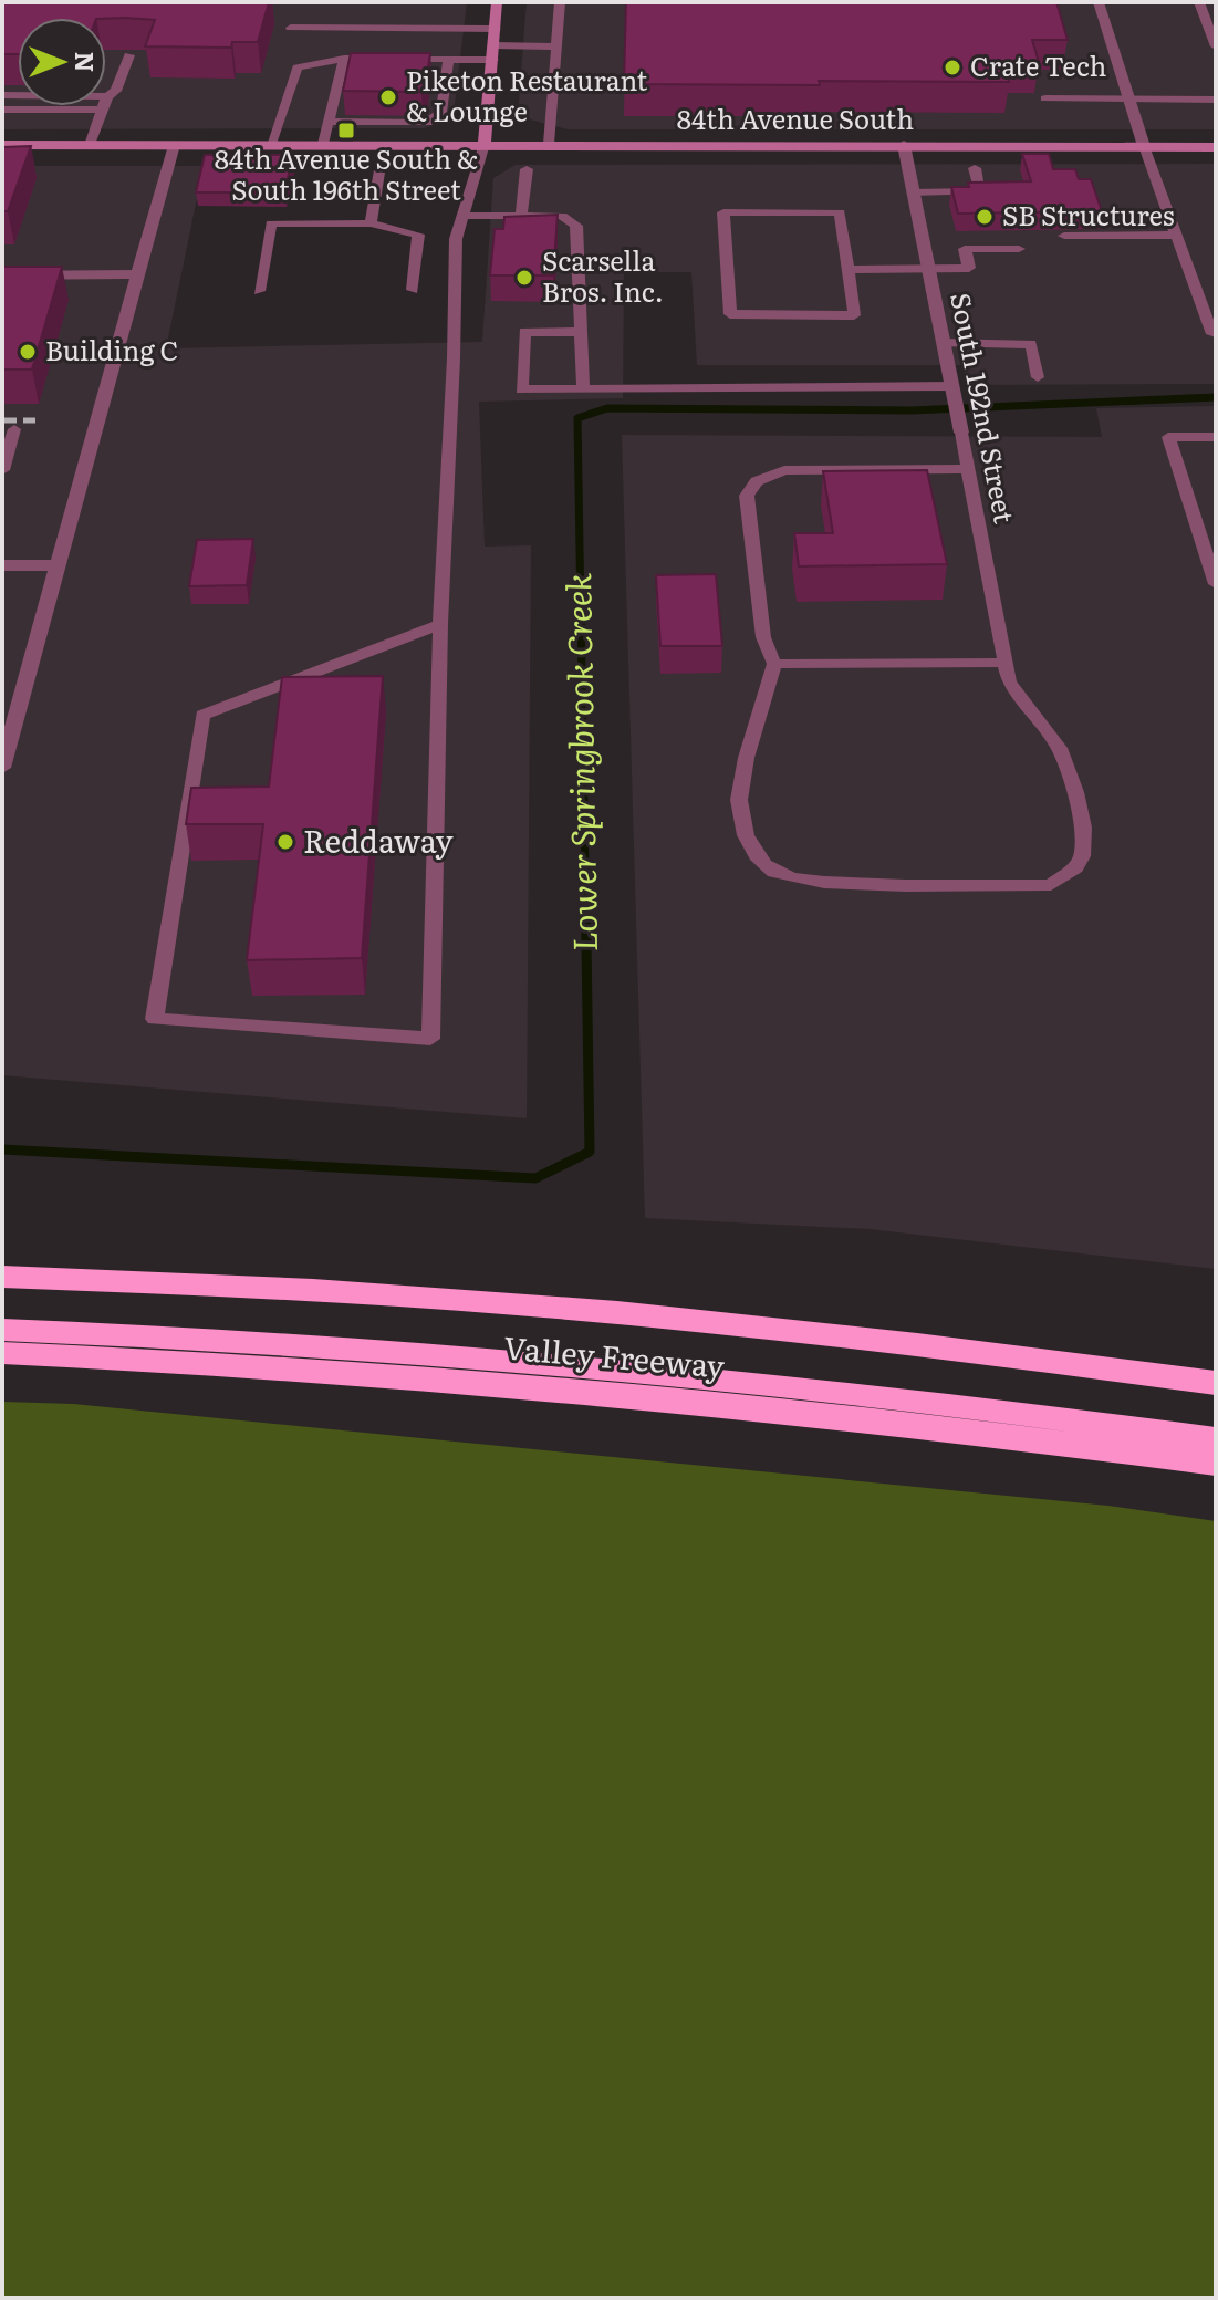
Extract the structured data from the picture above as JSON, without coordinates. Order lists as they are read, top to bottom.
{
  "streets": {
    "highway": ["Valley Freeway"],
    "main road": ["84th Avenue South"],
    "street": ["South 192nd Street"]
  },
  "crossings": [
    ["84th Avenue South", "South 192nd Street"]
  ],
  "water": ["Lower Springbrook Creek"],
  "places": {
    "other": [
      "Crate Tech",
      "Piketon Restaurant & Lounge",
      "SB Structures",
      "Scarsella Bros. Inc.",
      "Building C",
      "Reddaway"
    ],
    "transit": ["84th Avenue South & South 196th Street"]
  },
  "north": "right"
}
